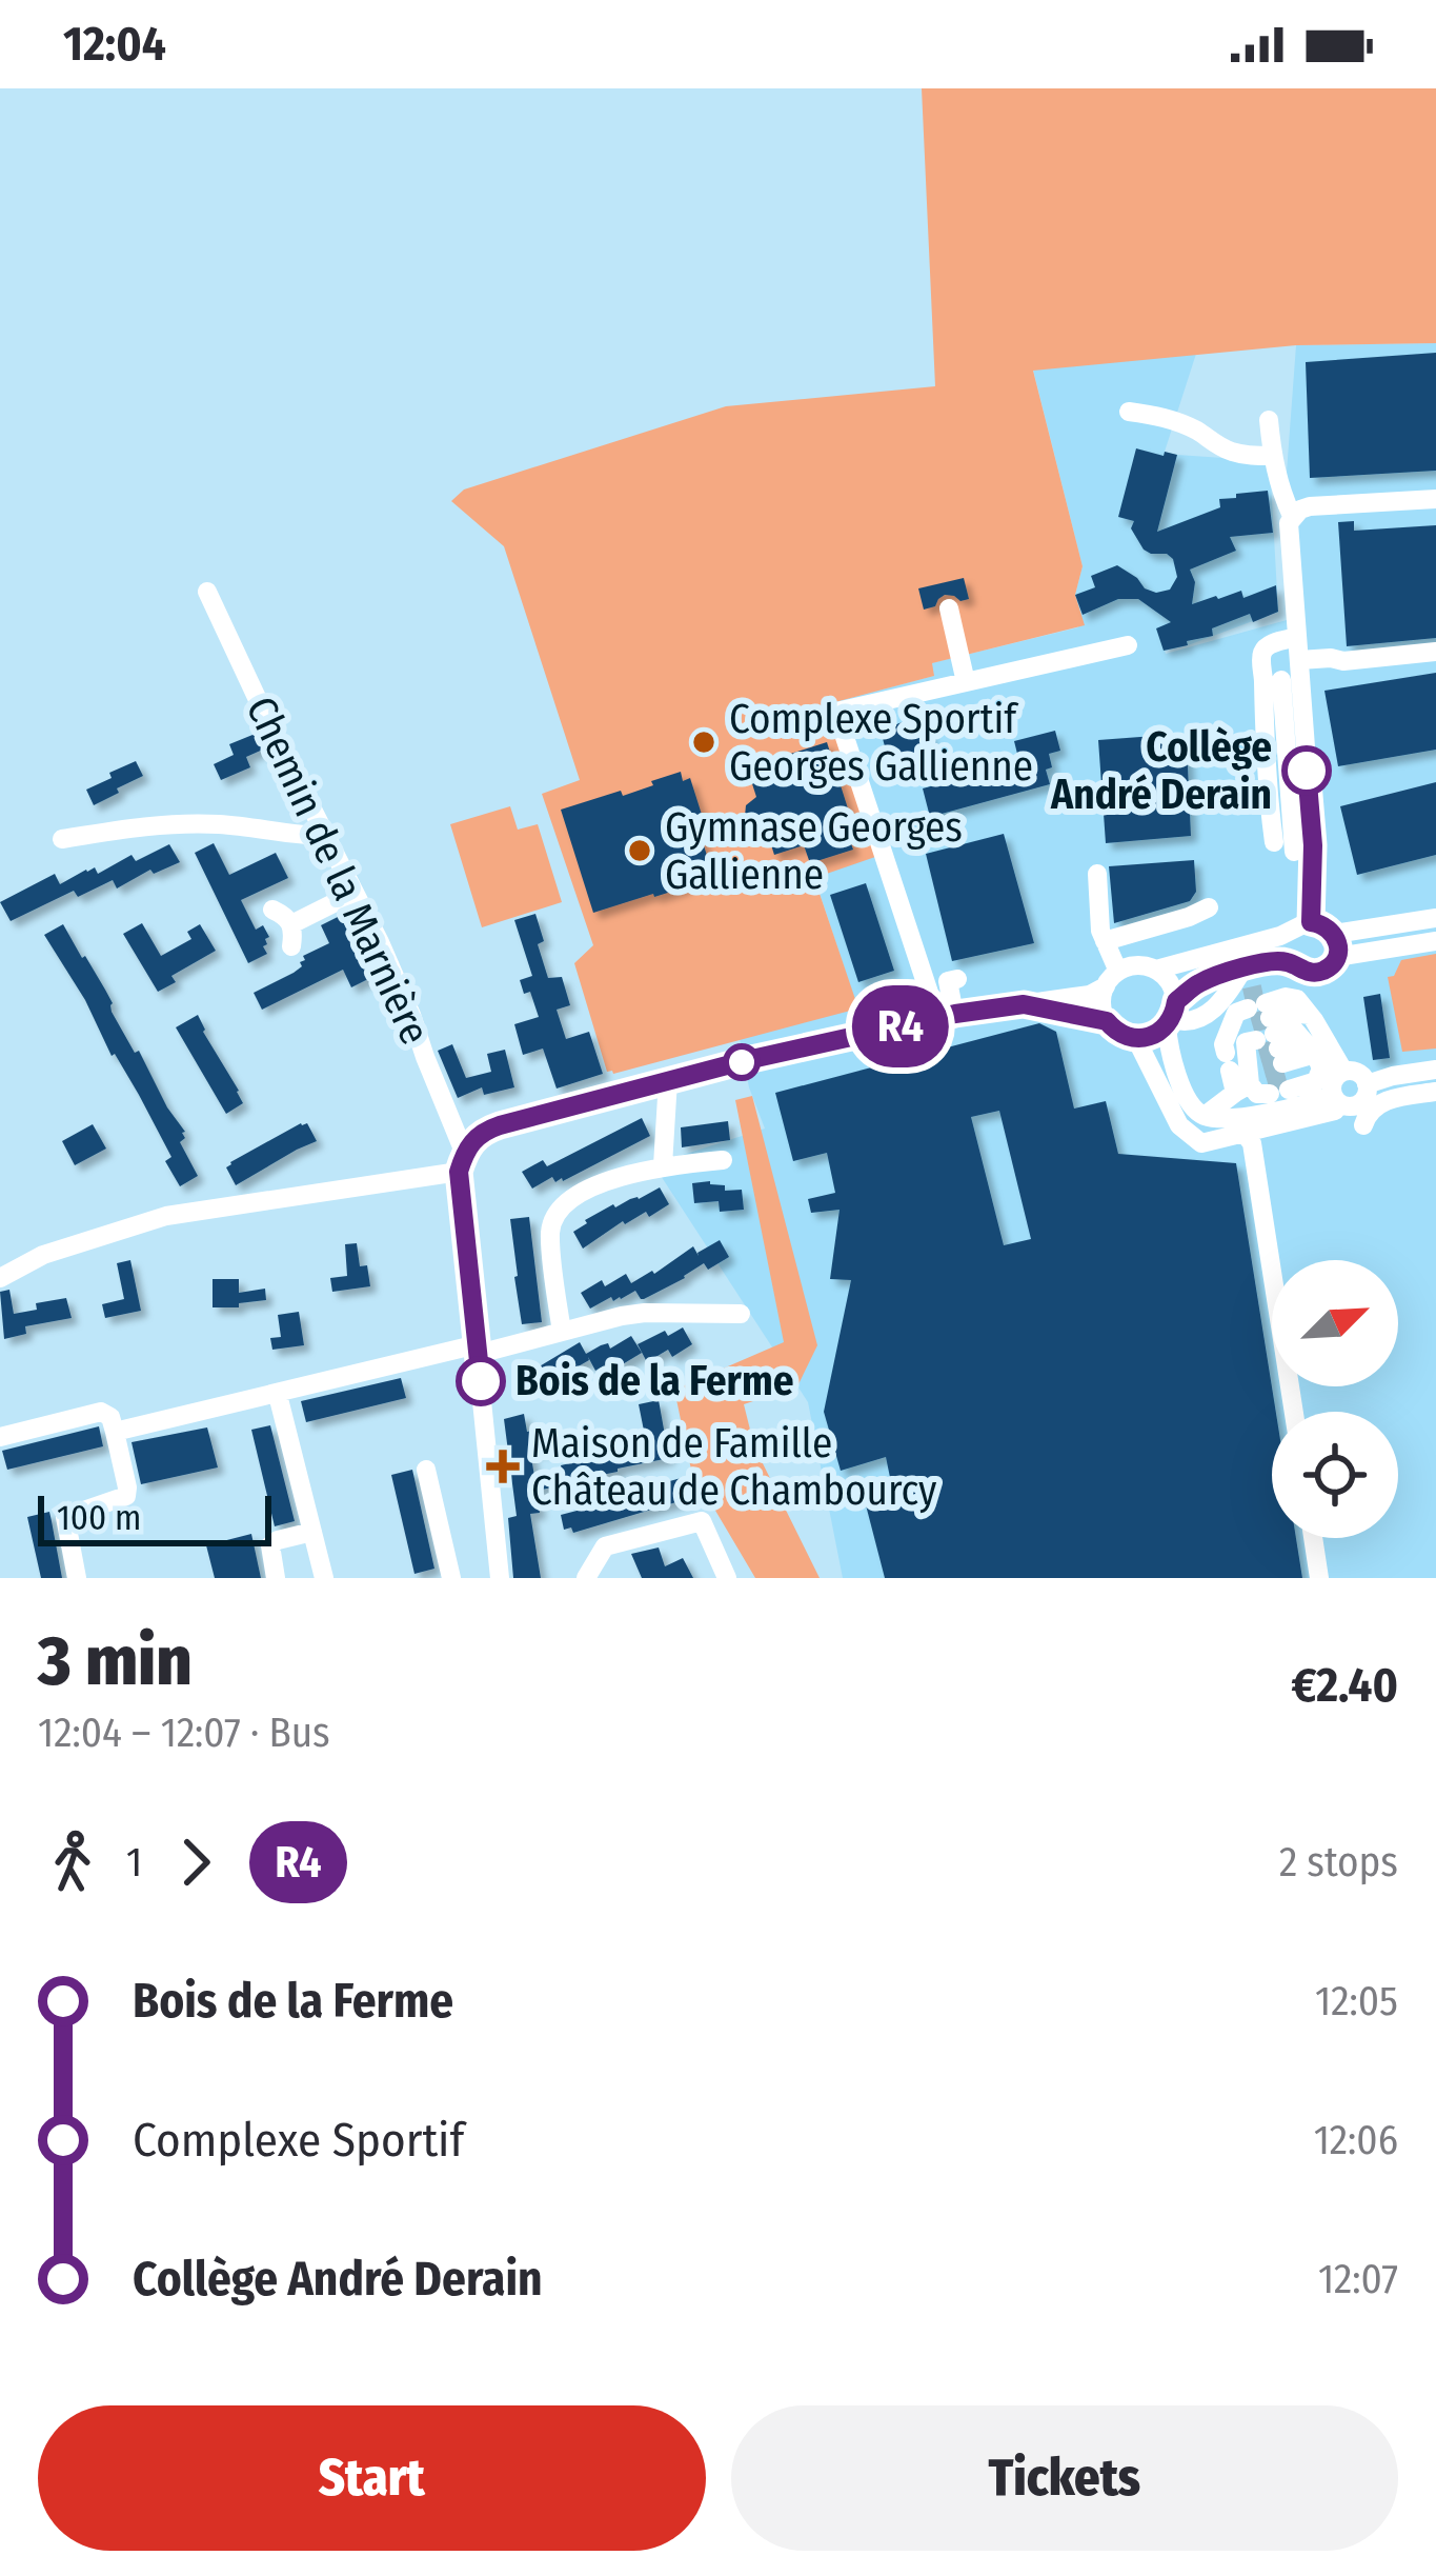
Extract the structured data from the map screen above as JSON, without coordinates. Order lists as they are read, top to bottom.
{
  "streets": {
    "street": ["Chemin de la Marnière"]
  },
  "places": {
    "other": [
      "Complexe Sportif Georges Gallienne",
      "Collège André Derain",
      "Gymnase Georges Gallienne",
      "Bois de la Ferme"
    ],
    "health": ["Maison de Famille Château de Chambourcy"]
  },
  "lines": ["bus line R4"],
  "scale_bar": "100 m",
  "north": "top right",
  "page": {
    "status": "12:04",
    "on_map": "R4",
    "scale": "100 m",
    "heading": ["3 min", "12:04 – 12:07 · Bus", "€2.40"],
    "legs": ["1", "R4", "2 stops"],
    "list": [
      {
        "name": "Bois de la Ferme",
        "value": "12:05"
      },
      {
        "name": "Complexe Sportif",
        "value": "12:06"
      },
      {
        "name": "Collège André Derain",
        "value": "12:07"
      }
    ],
    "buttons": ["Start", "Tickets"]
  }
}
